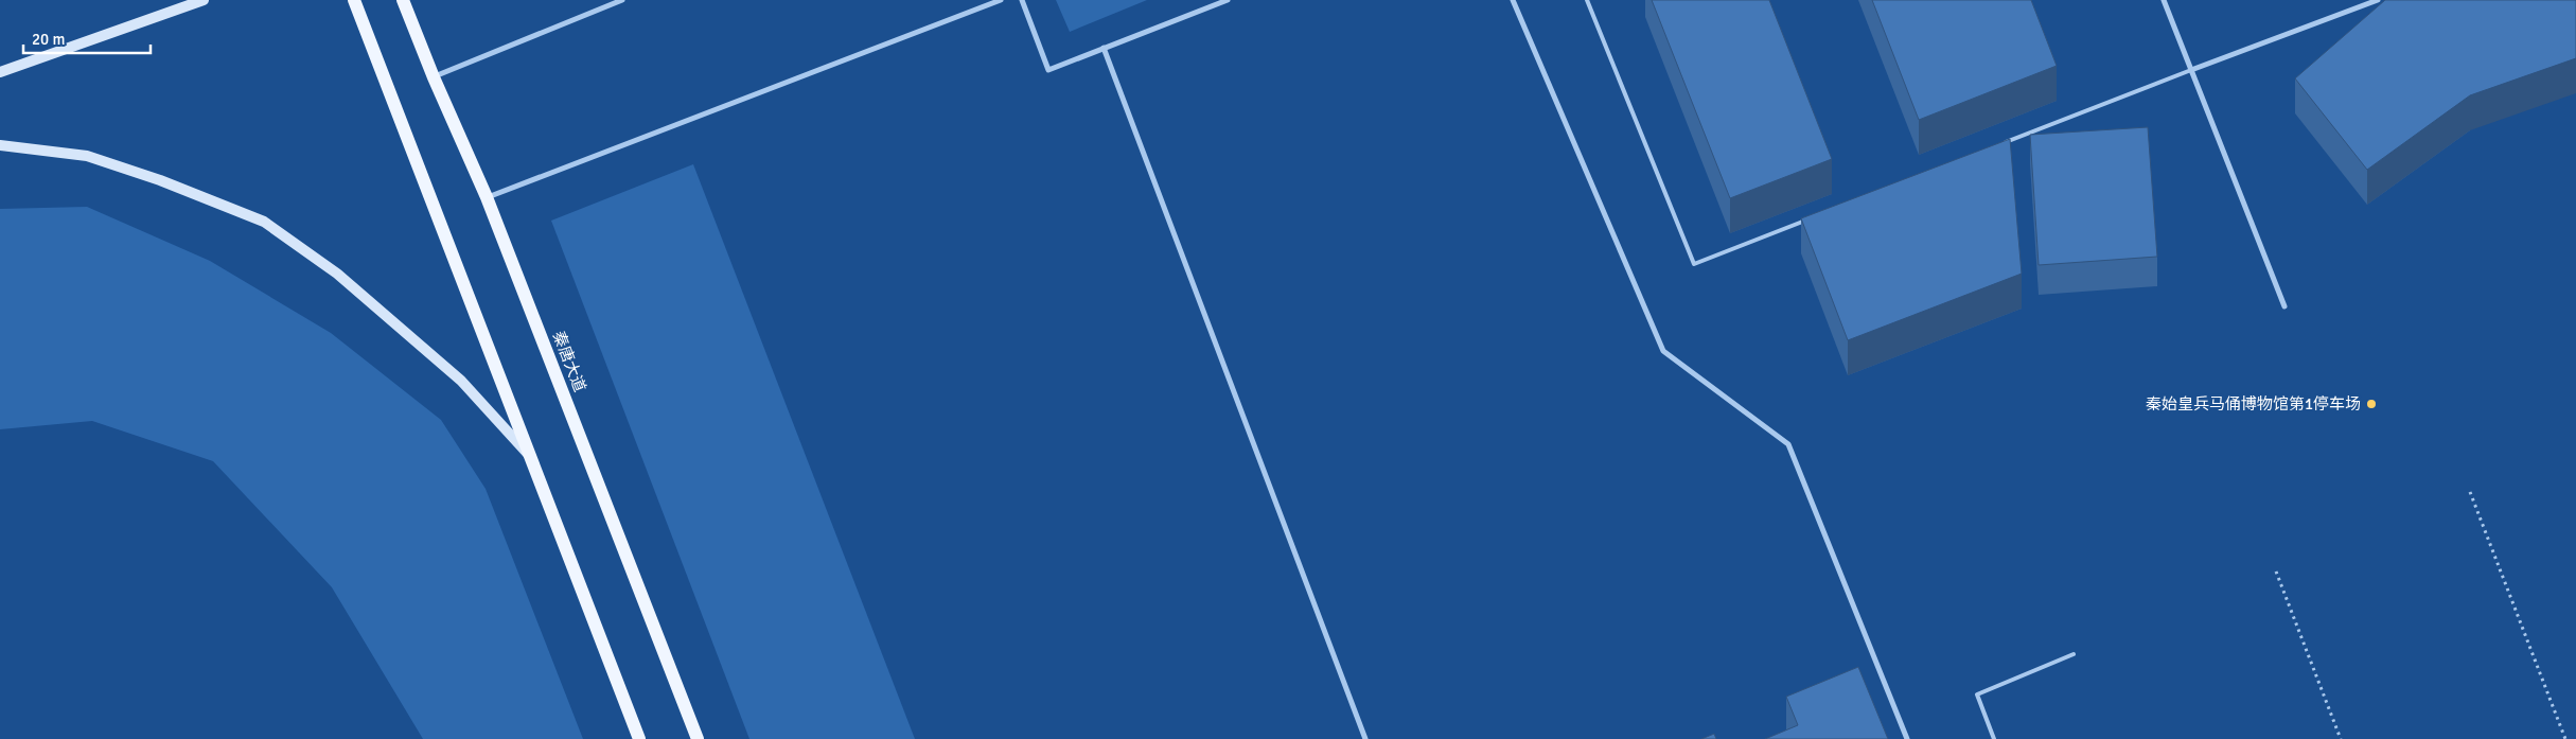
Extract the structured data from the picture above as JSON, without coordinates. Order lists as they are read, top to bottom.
{
  "streets": {
    "main road": ["秦唐大道"]
  },
  "places": ["秦始皇兵马俑博物馆第1停车场"],
  "scale_bar": "20 m"
}
